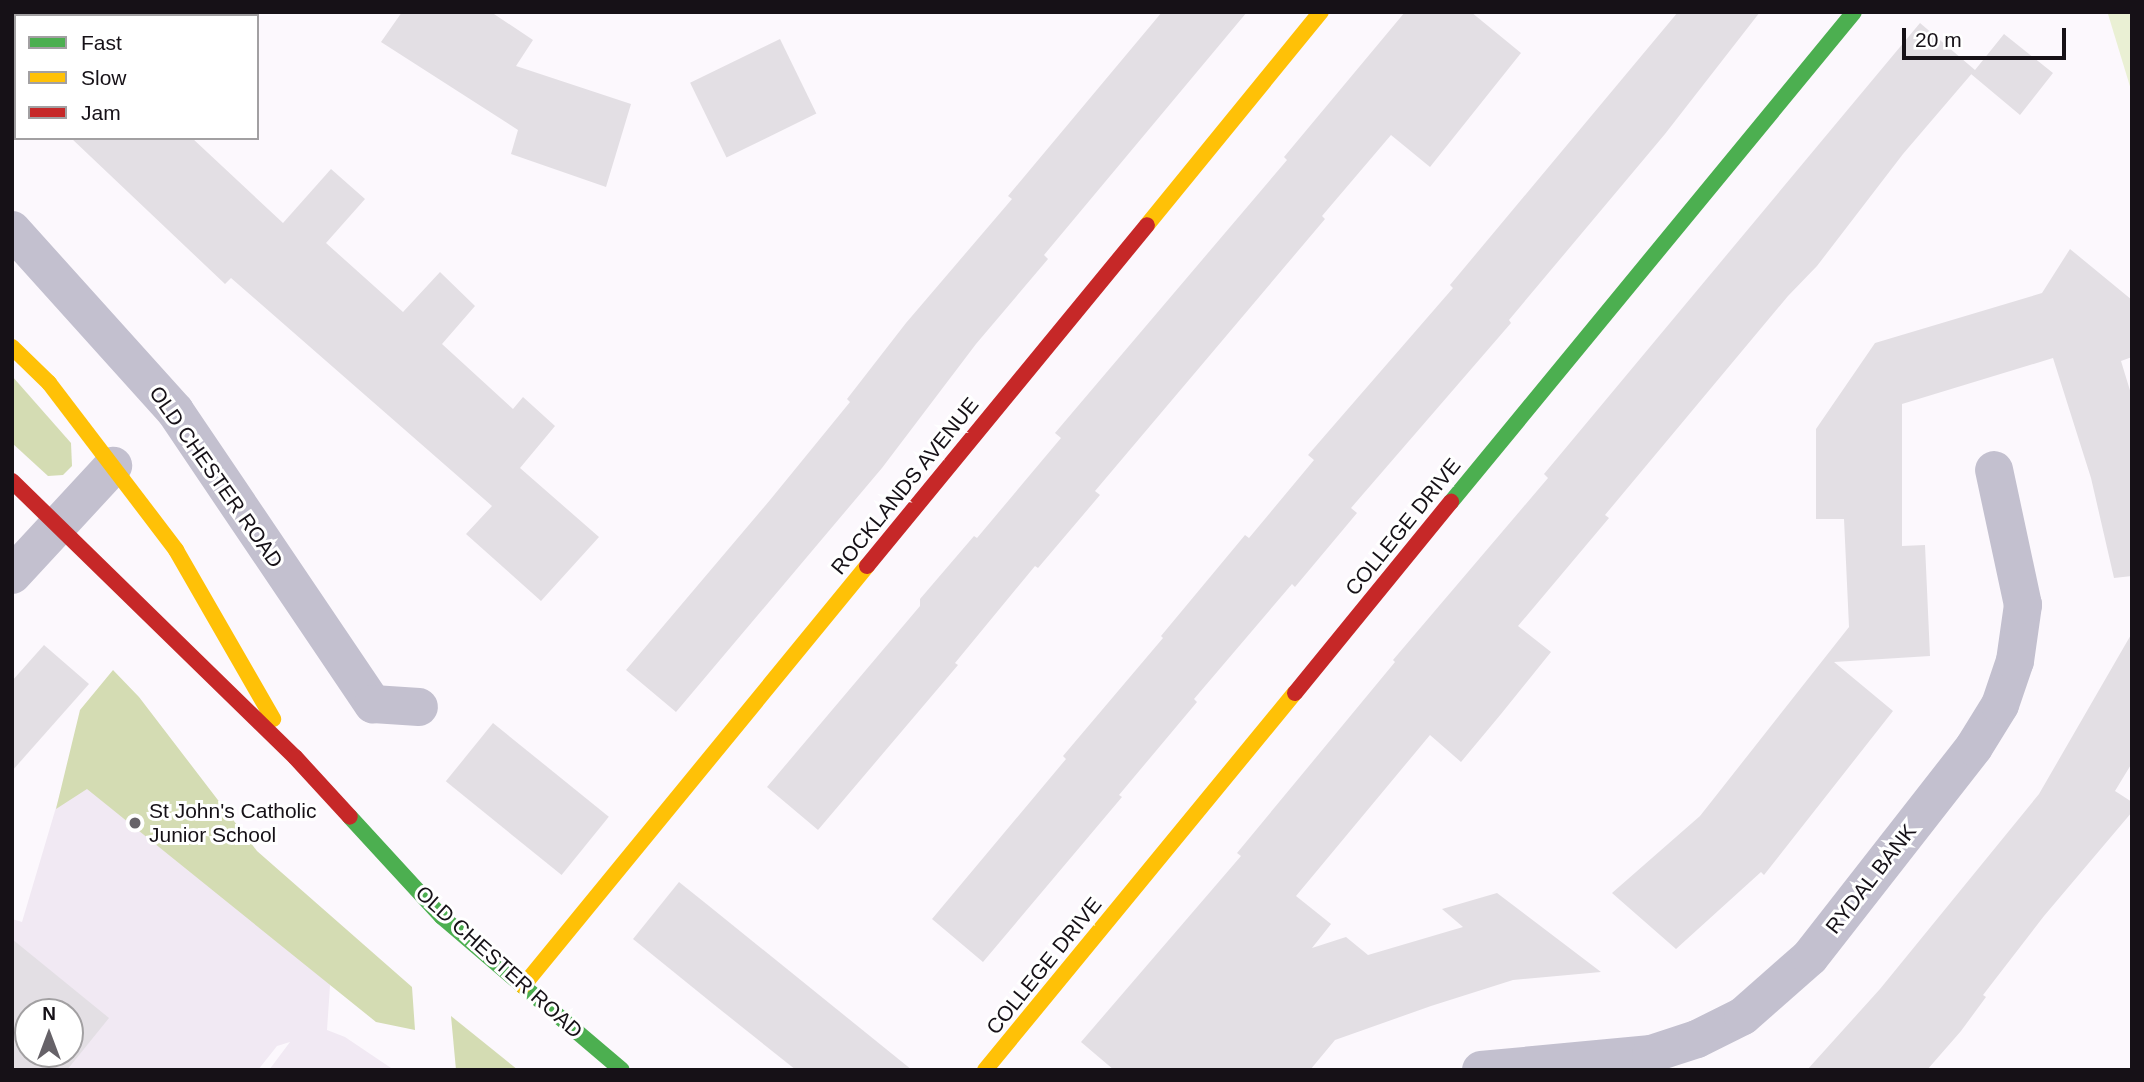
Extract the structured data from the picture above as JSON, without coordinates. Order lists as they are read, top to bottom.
{
  "streets": {
    "street": [
      "OLD CHESTER ROAD",
      "ROCKLANDS AVENUE",
      "COLLEGE DRIVE",
      "RYDAL BANK"
    ]
  },
  "crossings": [
    ["OLD CHESTER ROAD", "ROCKLANDS AVENUE"]
  ],
  "places": ["St John's Catholic Junior School"],
  "legend": ["Fast", "Slow", "Jam"],
  "scale_bar": "20 m",
  "north": "top"
}
